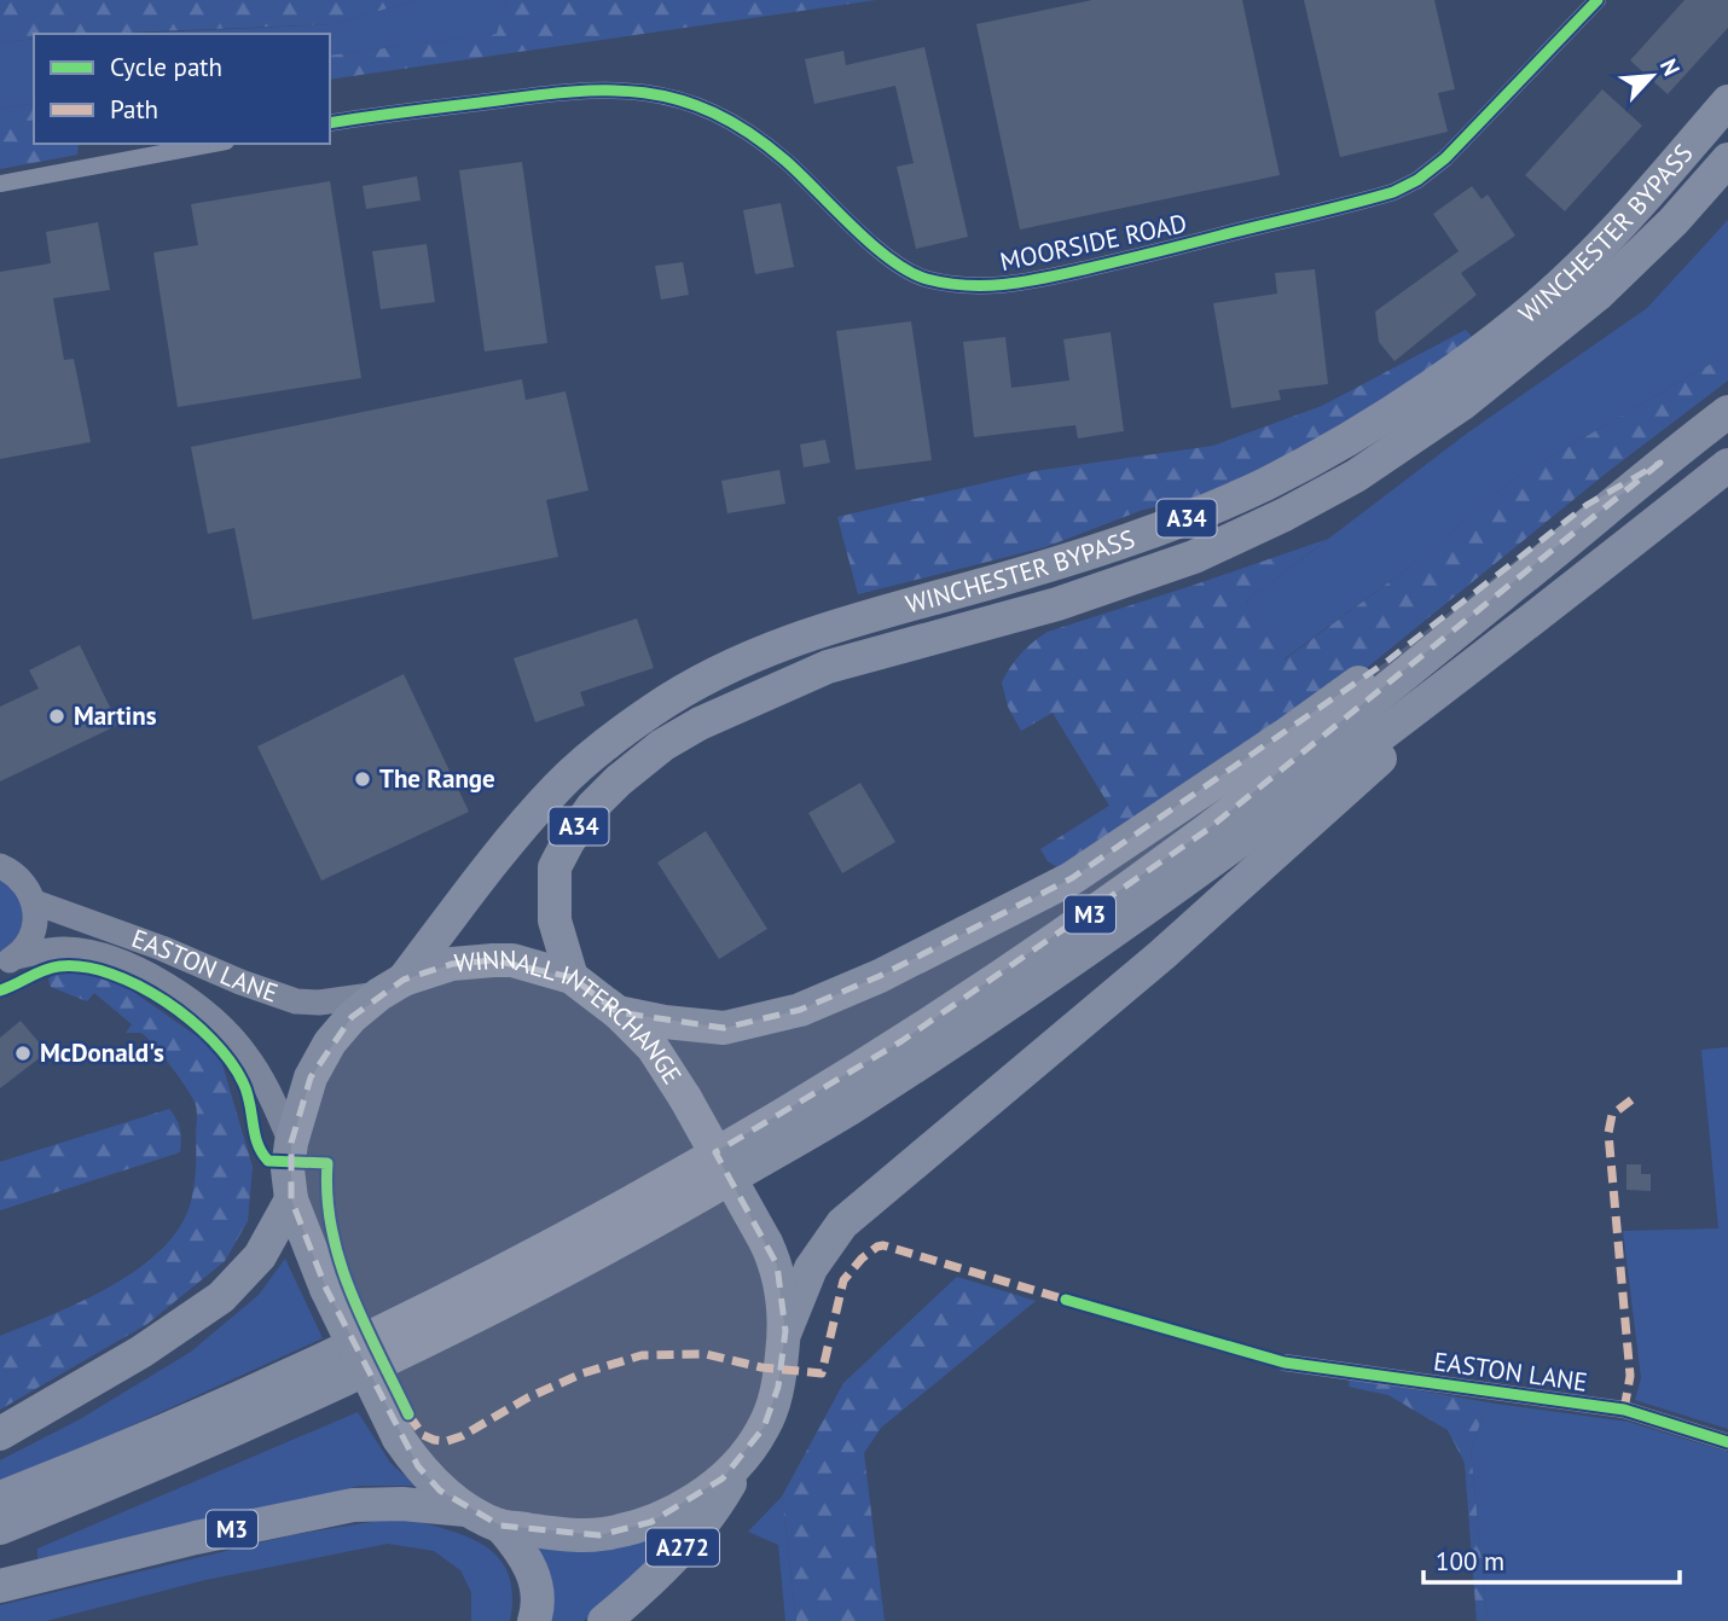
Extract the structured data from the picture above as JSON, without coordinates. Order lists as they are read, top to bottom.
{
  "streets": {
    "highway": [
      "WINCHESTER BYPASS",
      "A34",
      "M3",
      "WINNALL INTERCHANGE",
      "A272"
    ],
    "street": ["MOORSIDE ROAD", "EASTON LANE"]
  },
  "crossings": [
    ["WINCHESTER BYPASS", "EASTON LANE"],
    ["WINCHESTER BYPASS", "WINNALL INTERCHANGE"],
    ["M3", "WINNALL INTERCHANGE"],
    ["EASTON LANE", "WINNALL INTERCHANGE"],
    ["WINNALL INTERCHANGE", "A272"]
  ],
  "places": ["Martins", "The Range", "McDonald's"],
  "legend": ["Cycle path", "Path"],
  "scale_bar": "100 m",
  "north": "top right"
}
